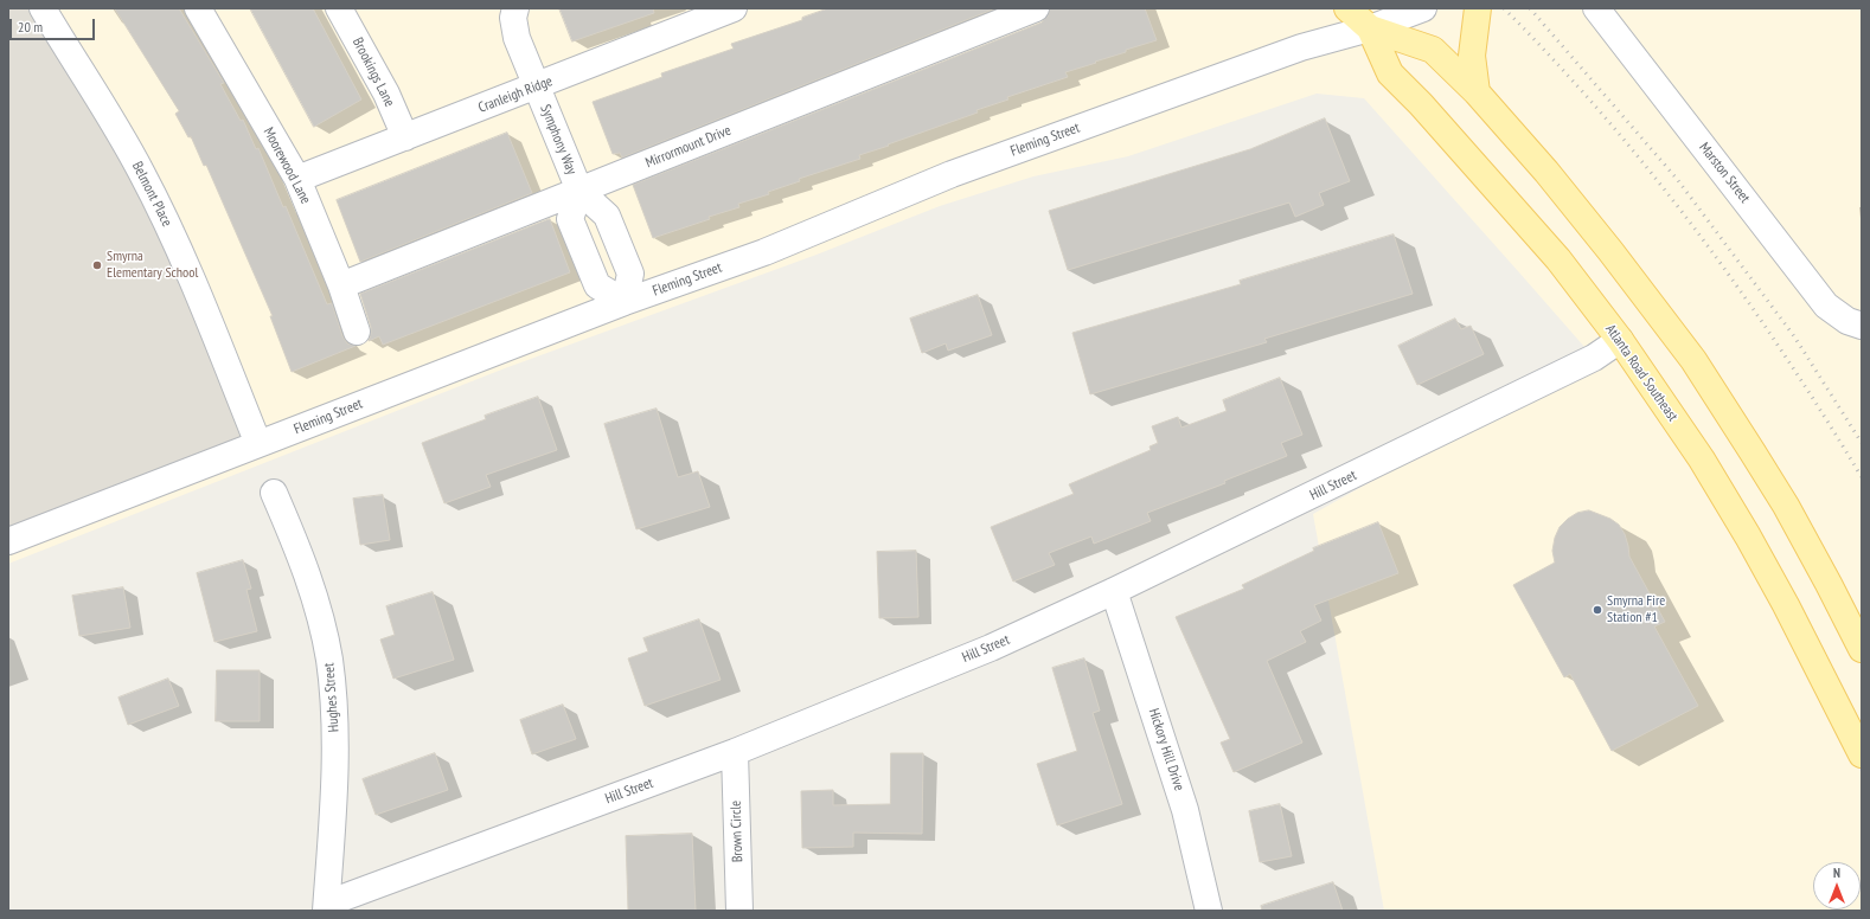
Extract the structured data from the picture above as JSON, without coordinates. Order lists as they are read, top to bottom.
{
  "streets": {
    "main road": ["Atlanta Road Southeast"],
    "street": [
      "Brookings Lane",
      "Cranleigh Ridge",
      "Symphony Way",
      "Fleming Street",
      "Mirrormount Drive",
      "Moorewood Lane",
      "Marston Street",
      "Belmont Place",
      "Hill Street",
      "Hughes Street",
      "Hickory Hill Drive",
      "Brown Circle"
    ]
  },
  "crossings": [
    ["Brookings Lane", "Cranleigh Ridge"],
    ["Cranleigh Ridge", "Symphony Way"],
    ["Cranleigh Ridge", "Moorewood Lane"],
    ["Symphony Way", "Fleming Street"],
    ["Symphony Way", "Mirrormount Drive"],
    ["Fleming Street", "Belmont Place"],
    ["Fleming Street", "Atlanta Road Southeast"],
    ["Mirrormount Drive", "Moorewood Lane"],
    ["Atlanta Road Southeast", "Hill Street"],
    ["Hill Street", "Hughes Street"],
    ["Hill Street", "Hickory Hill Drive"],
    ["Hill Street", "Brown Circle"]
  ],
  "places": ["Smyrna Elementary School", "Smyrna Fire Station #1"],
  "scale_bar": "20 m",
  "north": "top"
}
